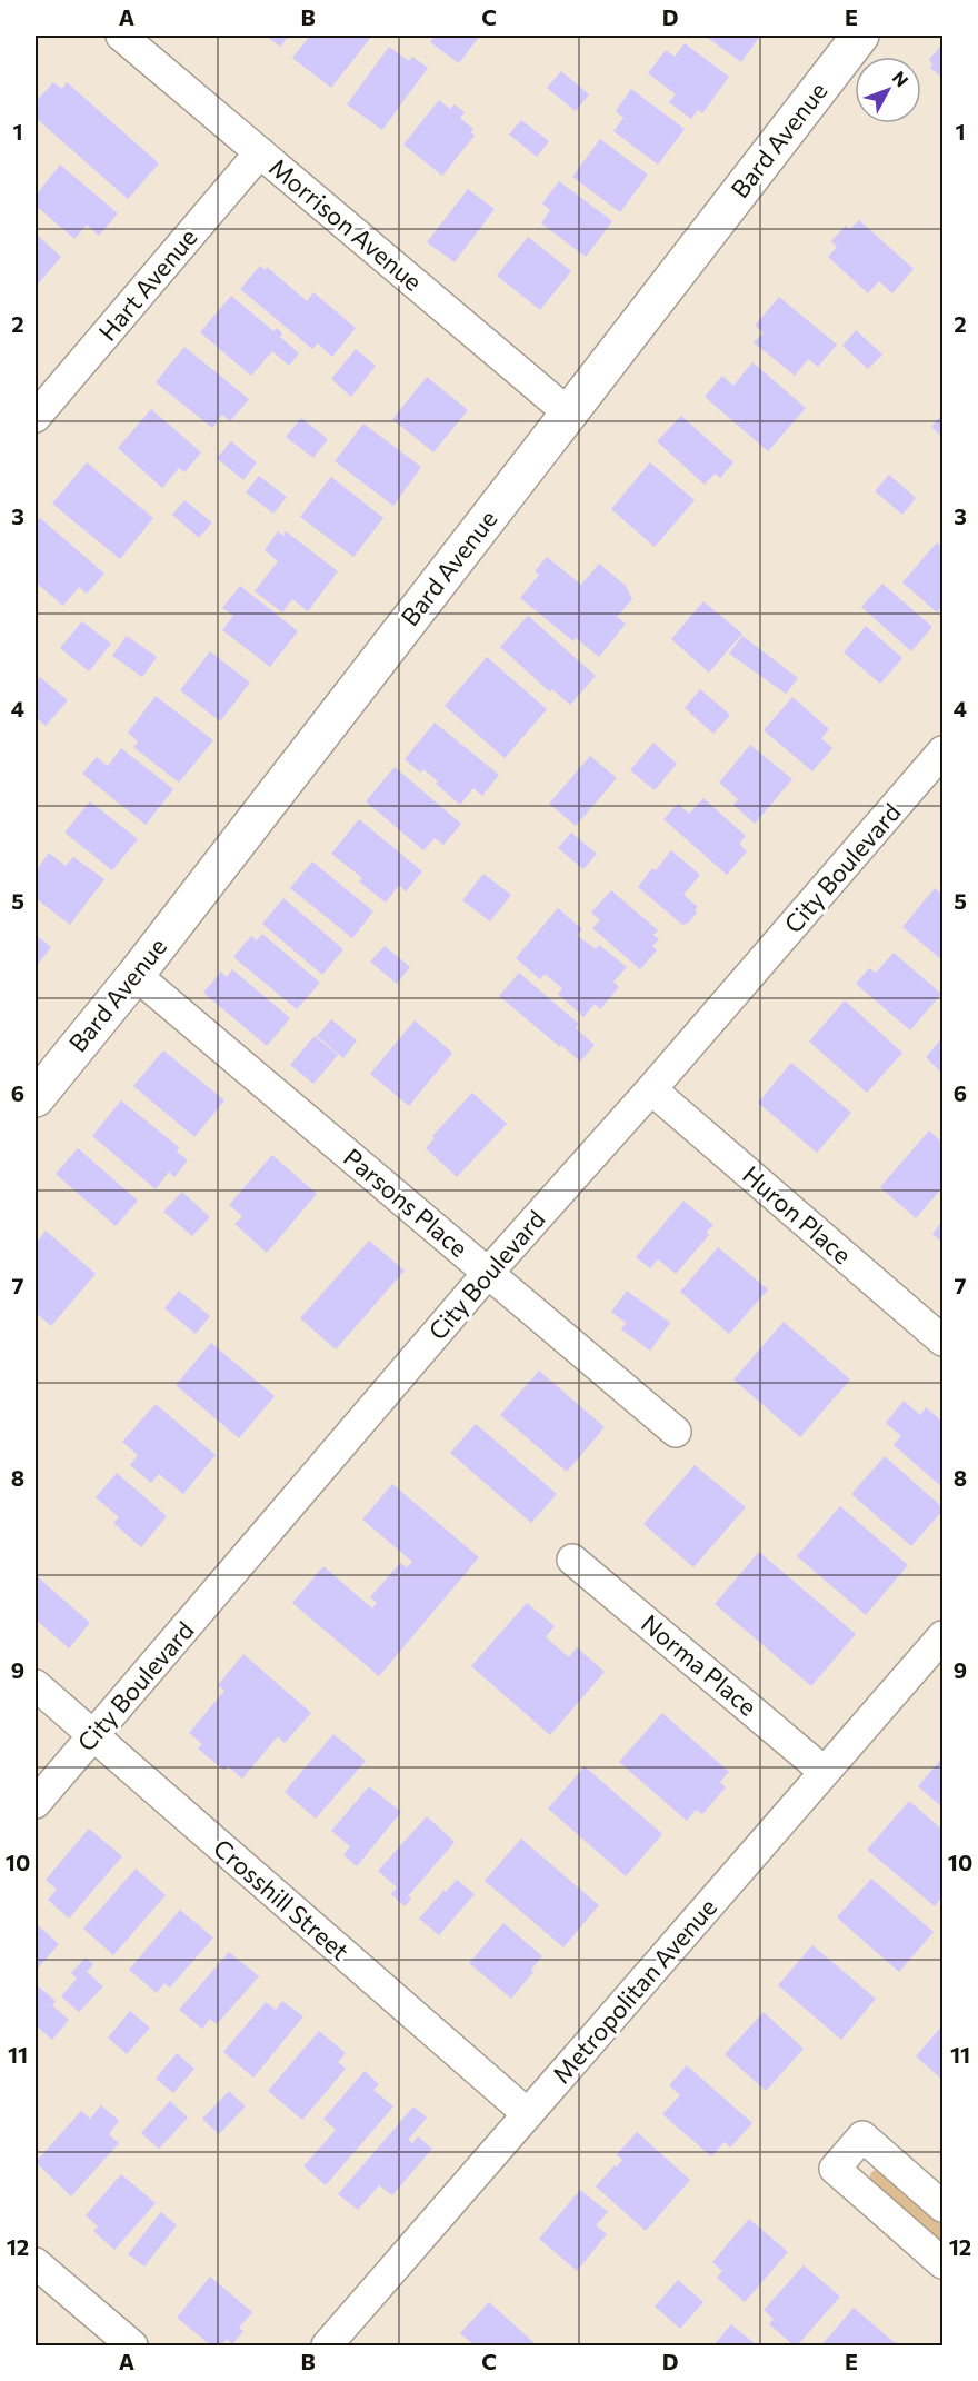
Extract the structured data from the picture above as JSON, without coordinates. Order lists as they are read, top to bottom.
{
  "streets": {
    "street": [
      "Bard Avenue",
      "Morrison Avenue",
      "Hart Avenue",
      "City Boulevard",
      "Parsons Place",
      "Huron Place",
      "Norma Place",
      "Crosshill Street",
      "Metropolitan Avenue"
    ]
  },
  "crossings": [
    ["Bard Avenue", "Morrison Avenue"],
    ["Bard Avenue", "Parsons Place"],
    ["Morrison Avenue", "Hart Avenue"],
    ["City Boulevard", "Parsons Place"],
    ["City Boulevard", "Huron Place"],
    ["City Boulevard", "Crosshill Street"],
    ["Norma Place", "Metropolitan Avenue"],
    ["Crosshill Street", "Metropolitan Avenue"]
  ],
  "north": "top right",
  "grid": {
    "columns": [
      "A",
      "B",
      "C",
      "D",
      "E"
    ],
    "rows": [
      "1",
      "2",
      "3",
      "4",
      "5",
      "6",
      "7",
      "8",
      "9",
      "10",
      "11",
      "12"
    ]
  }
}
